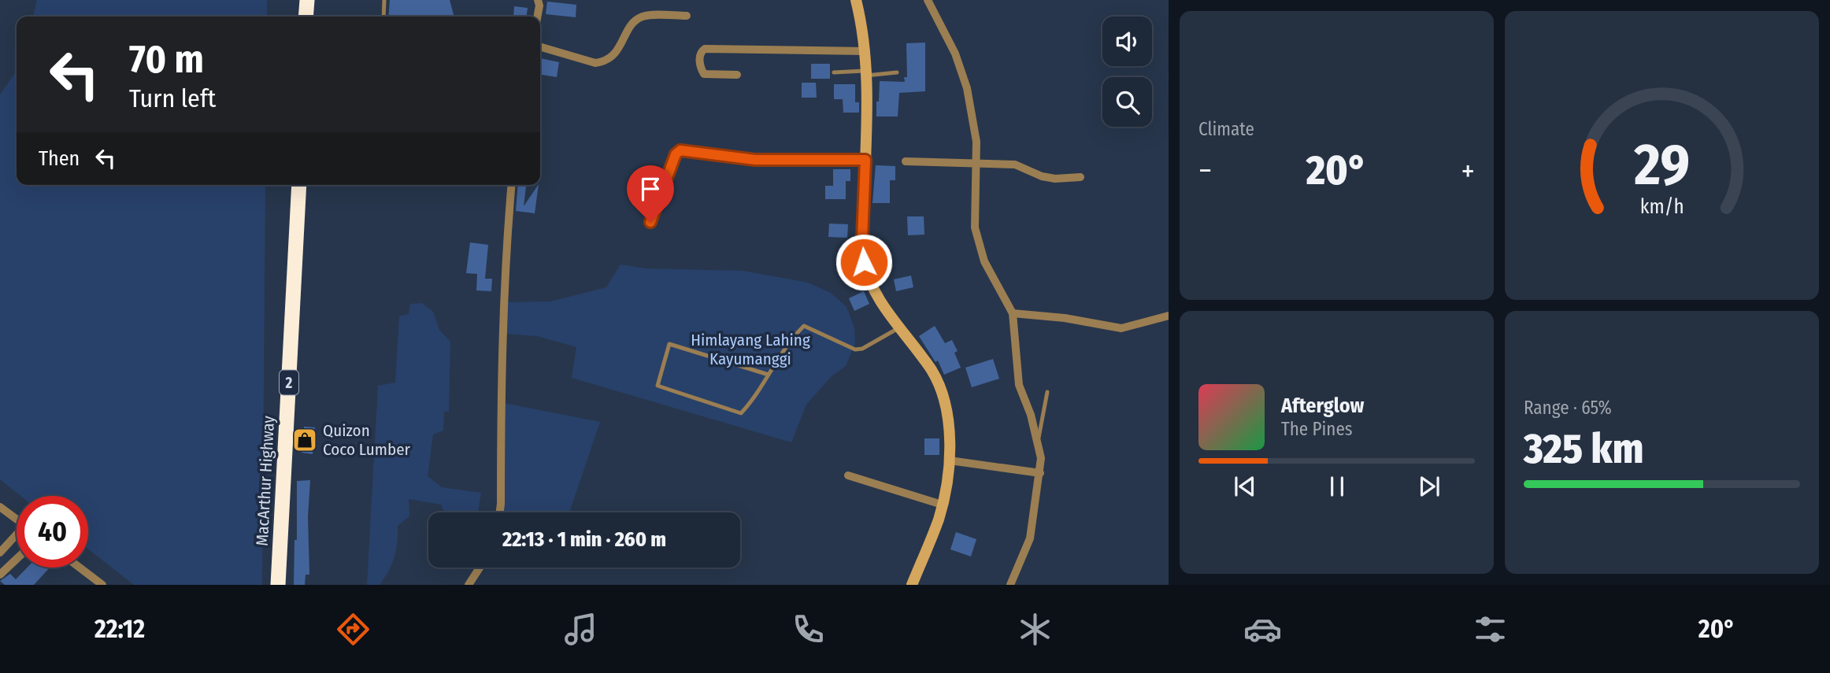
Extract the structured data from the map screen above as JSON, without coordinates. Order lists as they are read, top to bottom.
{
  "streets": {
    "highway": ["2", "MacArthur Highway"]
  },
  "parks": ["Himlayang Lahing Kayumanggi"],
  "places": {
    "shop": ["Quizon Coco Lumber"]
  },
  "page": {
    "tile": [
      "Climate",
      ["Range · 65%", "325 km"]
    ],
    "turn": ["70 m", "Turn left"],
    "then": "Then",
    "heat": ["−", "20°", "+"],
    "song": ["Afterglow", "The Pines"],
    "limit": "40",
    "trip": "22:13 · 1 min · 260 m",
    "tabs": ["22:12", "20°"],
    "gauge": ["29", "km/h"]
  }
}
